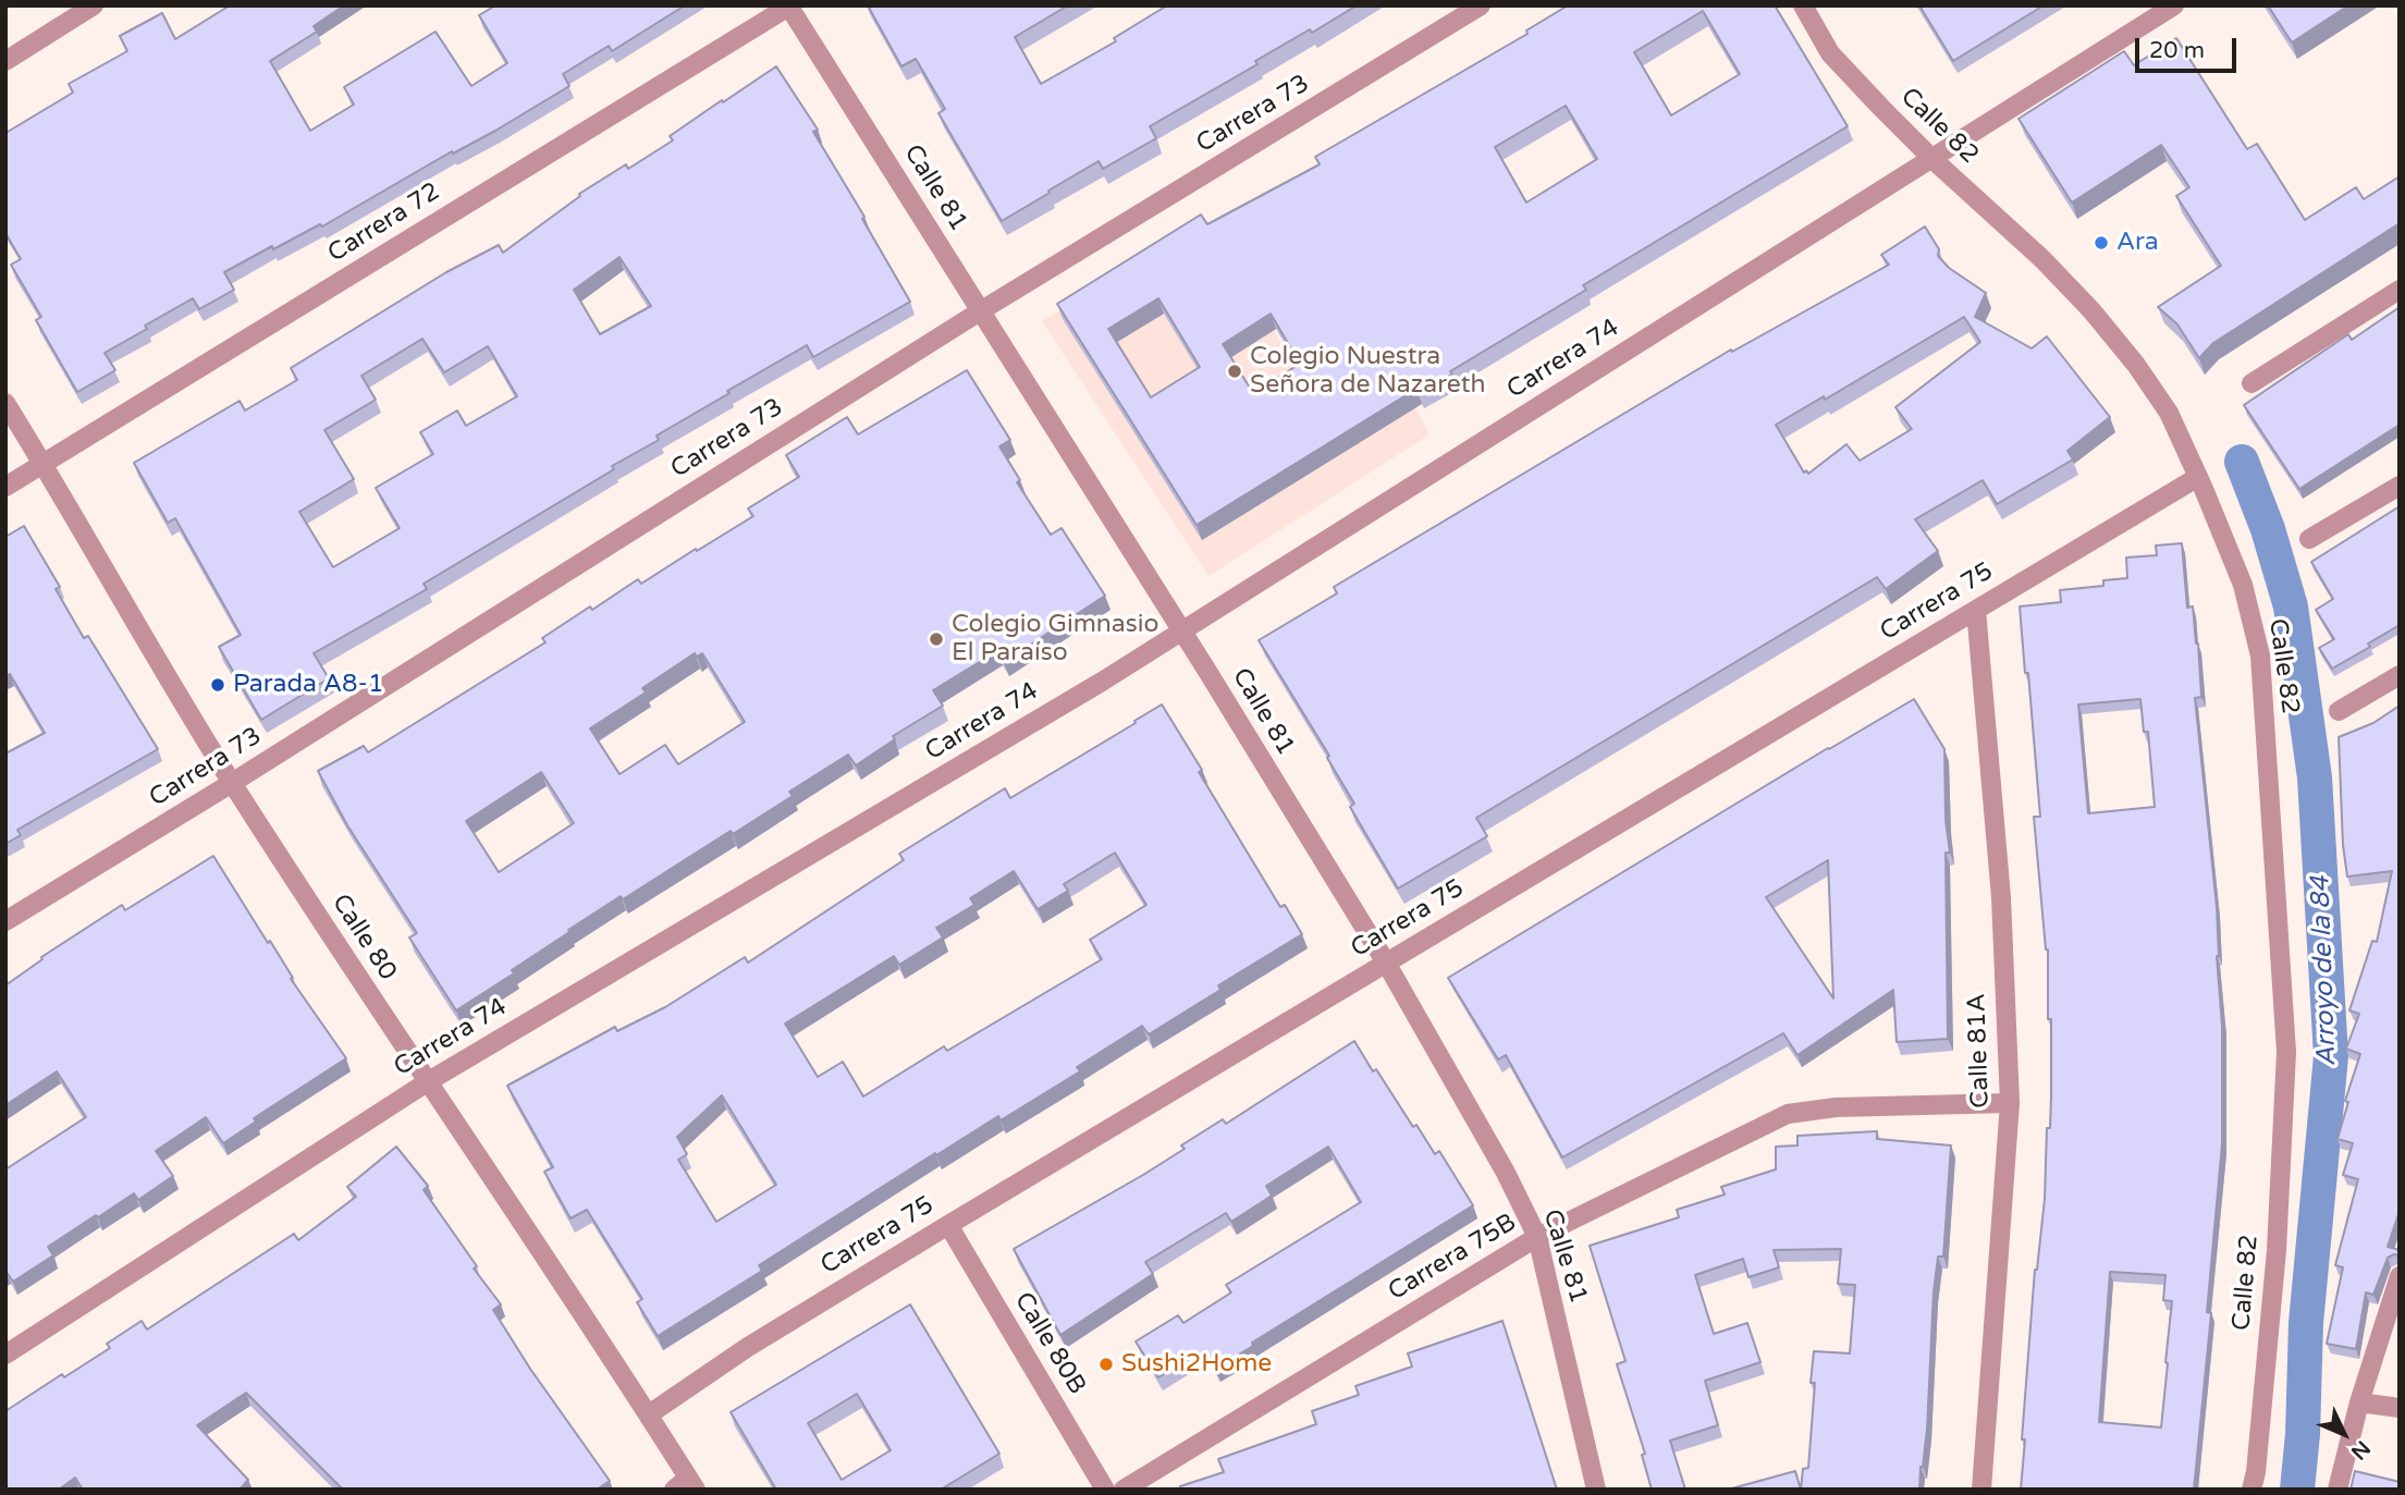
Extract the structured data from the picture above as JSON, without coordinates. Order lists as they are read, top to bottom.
{
  "streets": {
    "street": [
      "Carrera 73",
      "Calle 82",
      "Calle 81",
      "Carrera 72",
      "Carrera 74",
      "Carrera 75",
      "Calle 80",
      "Calle 81A",
      "Carrera 75B",
      "Calle 80B"
    ]
  },
  "crossings": [
    ["Carrera 73", "Calle 81"],
    ["Carrera 73", "Calle 80"],
    ["Calle 82", "Carrera 74"],
    ["Calle 82", "Carrera 75"],
    ["Calle 81", "Carrera 72"],
    ["Calle 81", "Carrera 74"],
    ["Calle 81", "Carrera 75"],
    ["Calle 81", "Carrera 75B"],
    ["Carrera 72", "Calle 80"],
    ["Carrera 74", "Calle 80"],
    ["Carrera 75", "Calle 80"],
    ["Carrera 75", "Calle 81A"],
    ["Carrera 75", "Calle 80B"],
    ["Calle 81A", "Carrera 75B"]
  ],
  "water": ["Arroyo de la 84"],
  "places": [
    "Ara",
    "Colegio Nuestra Señora de Nazareth",
    "Colegio Gimnasio El Paraíso",
    "Parada A8-1",
    "Sushi2Home"
  ],
  "scale_bar": "20 m",
  "north": "bottom right"
}
